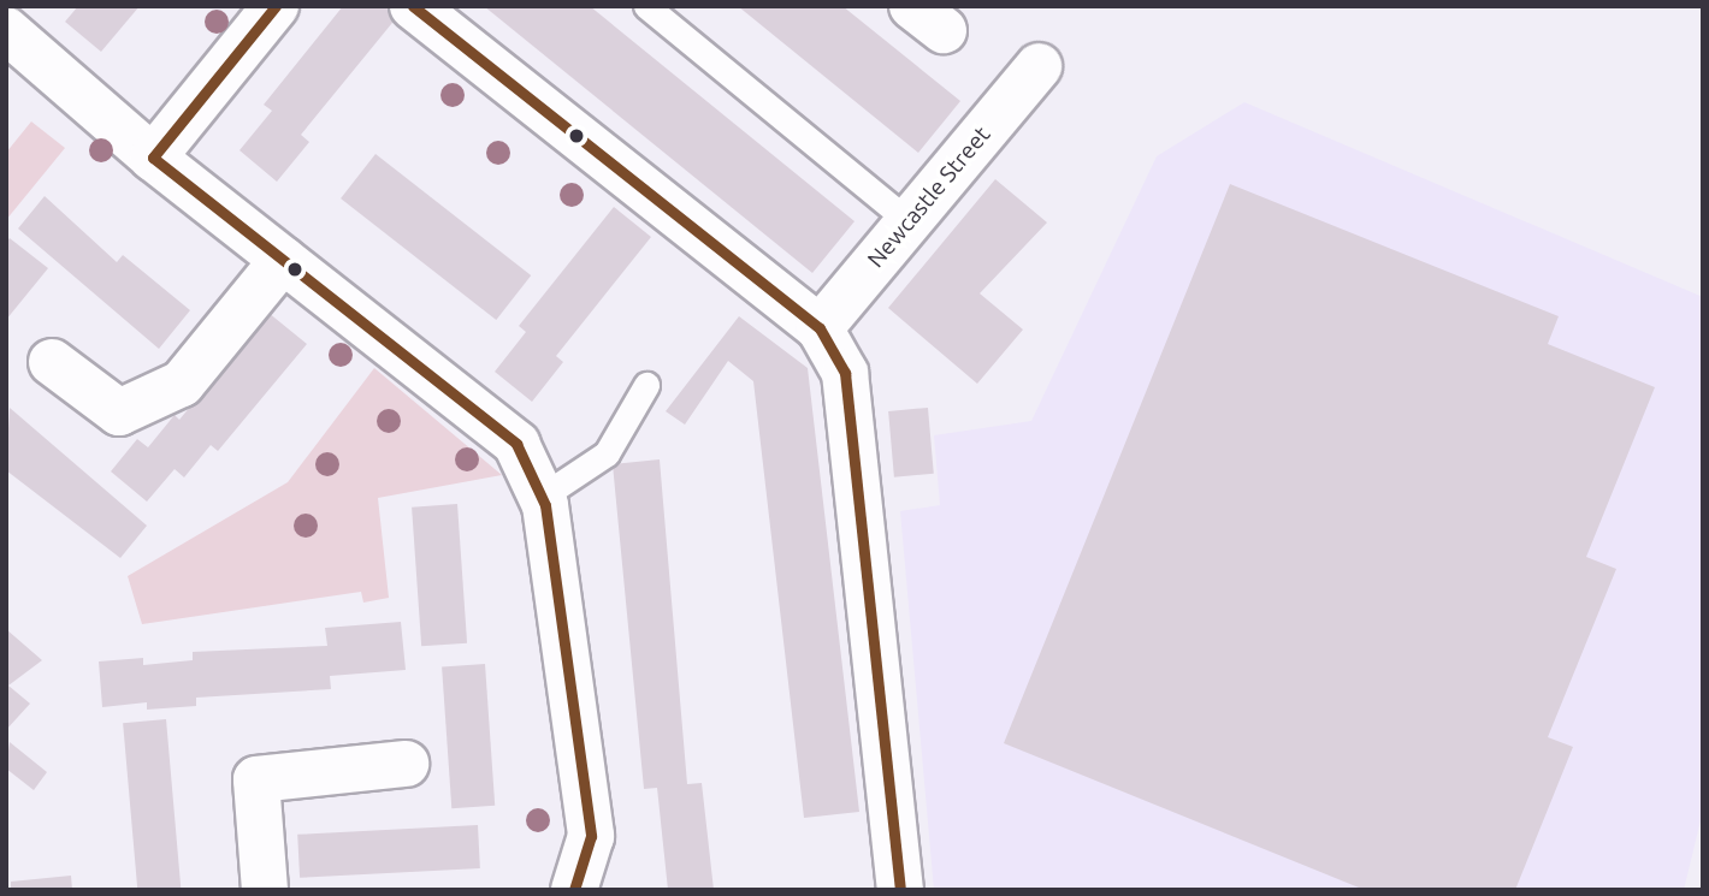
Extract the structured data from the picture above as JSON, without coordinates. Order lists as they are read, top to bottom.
{
  "streets": {
    "street": ["Newcastle Street"]
  }
}
